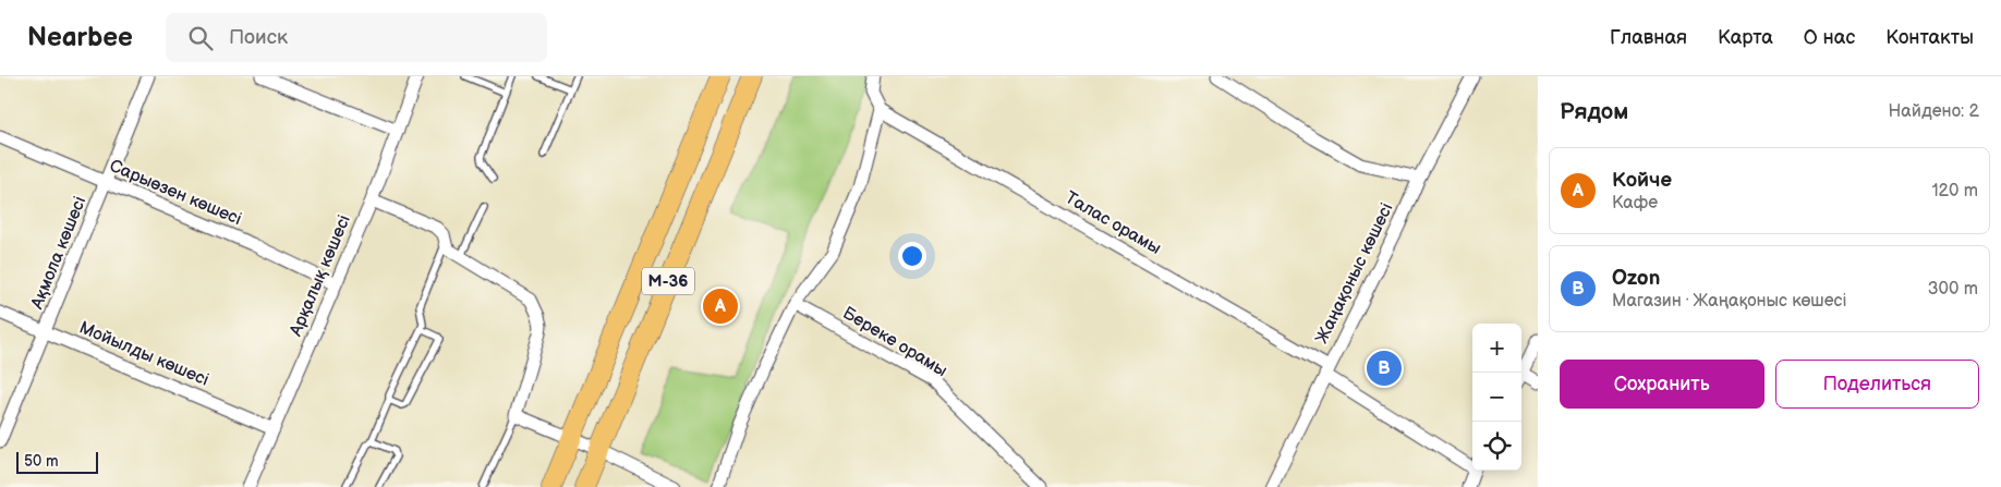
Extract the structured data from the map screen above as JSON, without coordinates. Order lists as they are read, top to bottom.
{
  "streets": {
    "main road": ["M-36"],
    "street": [
      "Сарыөзен көшесі",
      "Талас орамы",
      "Ақмола көшесі",
      "Жаңақоныс көшесі",
      "Арқалық көшесі",
      "Береке орамы",
      "Мойылды көшесі"
    ]
  },
  "crossings": [
    ["Сарыөзен көшесі", "Ақмола көшесі"],
    ["Сарыөзен көшесі", "Арқалық көшесі"],
    ["Талас орамы", "Жаңақоныс көшесі"],
    ["Ақмола көшесі", "Мойылды көшесі"],
    ["Арқалық көшесі", "Мойылды көшесі"]
  ],
  "scale_bar": "50 m",
  "page": {
    "header": "Nearbee",
    "search": "Поиск",
    "nav": [
      "Главная",
      "Карта",
      "О нас",
      "Контакты"
    ],
    "heading": ["Рядом", "Найдено: 2"],
    "list": [
      {
        "mark": "A",
        "name": "Койче",
        "note": "Кафе",
        "value": "120 m"
      },
      {
        "mark": "B",
        "name": "Ozon",
        "note": "Магазин · Жаңақоныс көшесі",
        "value": "300 m"
      }
    ],
    "pins": ["A", "B"],
    "map_buttons": ["+", "−"],
    "buttons": ["Сохранить", "Поделиться"],
    "scale": "50 m"
  }
}
